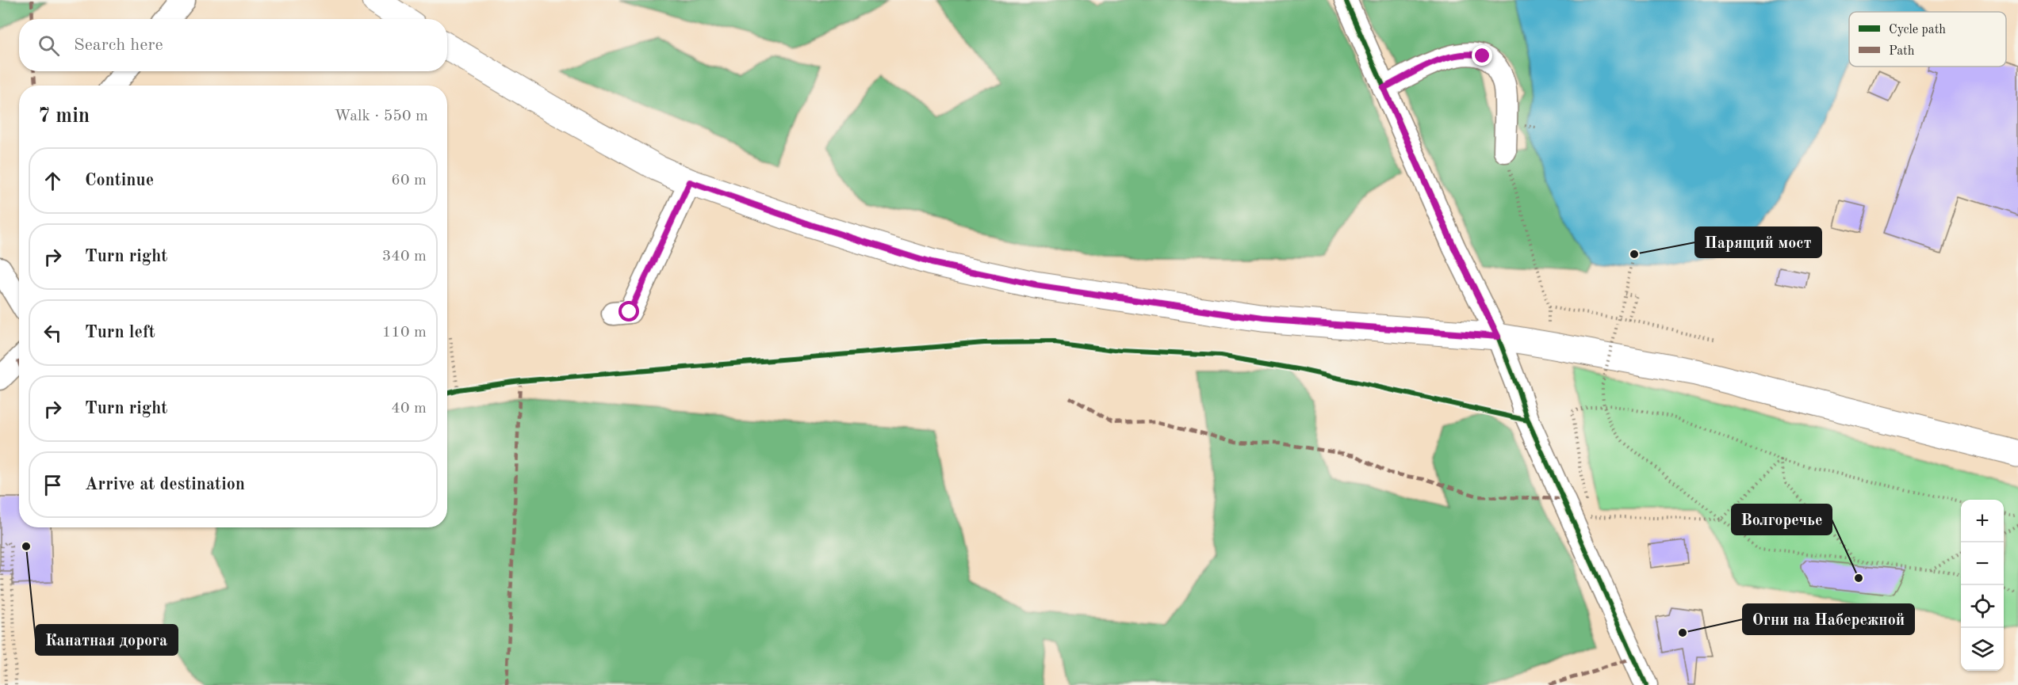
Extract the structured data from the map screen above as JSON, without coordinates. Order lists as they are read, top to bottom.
{
  "places": [
    "Парящий мост",
    "Канатная дорога",
    "Волгоречье",
    "Огни на Набережной"
  ],
  "legend": ["Cycle path", "Path"],
  "page": {
    "search": "Search here",
    "heading": ["7 min", "Walk · 550 m"],
    "list": [
      ["Continue", "60 m"],
      ["Turn right", "340 m"],
      ["Turn left", "110 m"],
      ["Turn right", "40 m"],
      "Arrive at destination"
    ],
    "map_buttons": ["+", "−"]
  }
}
